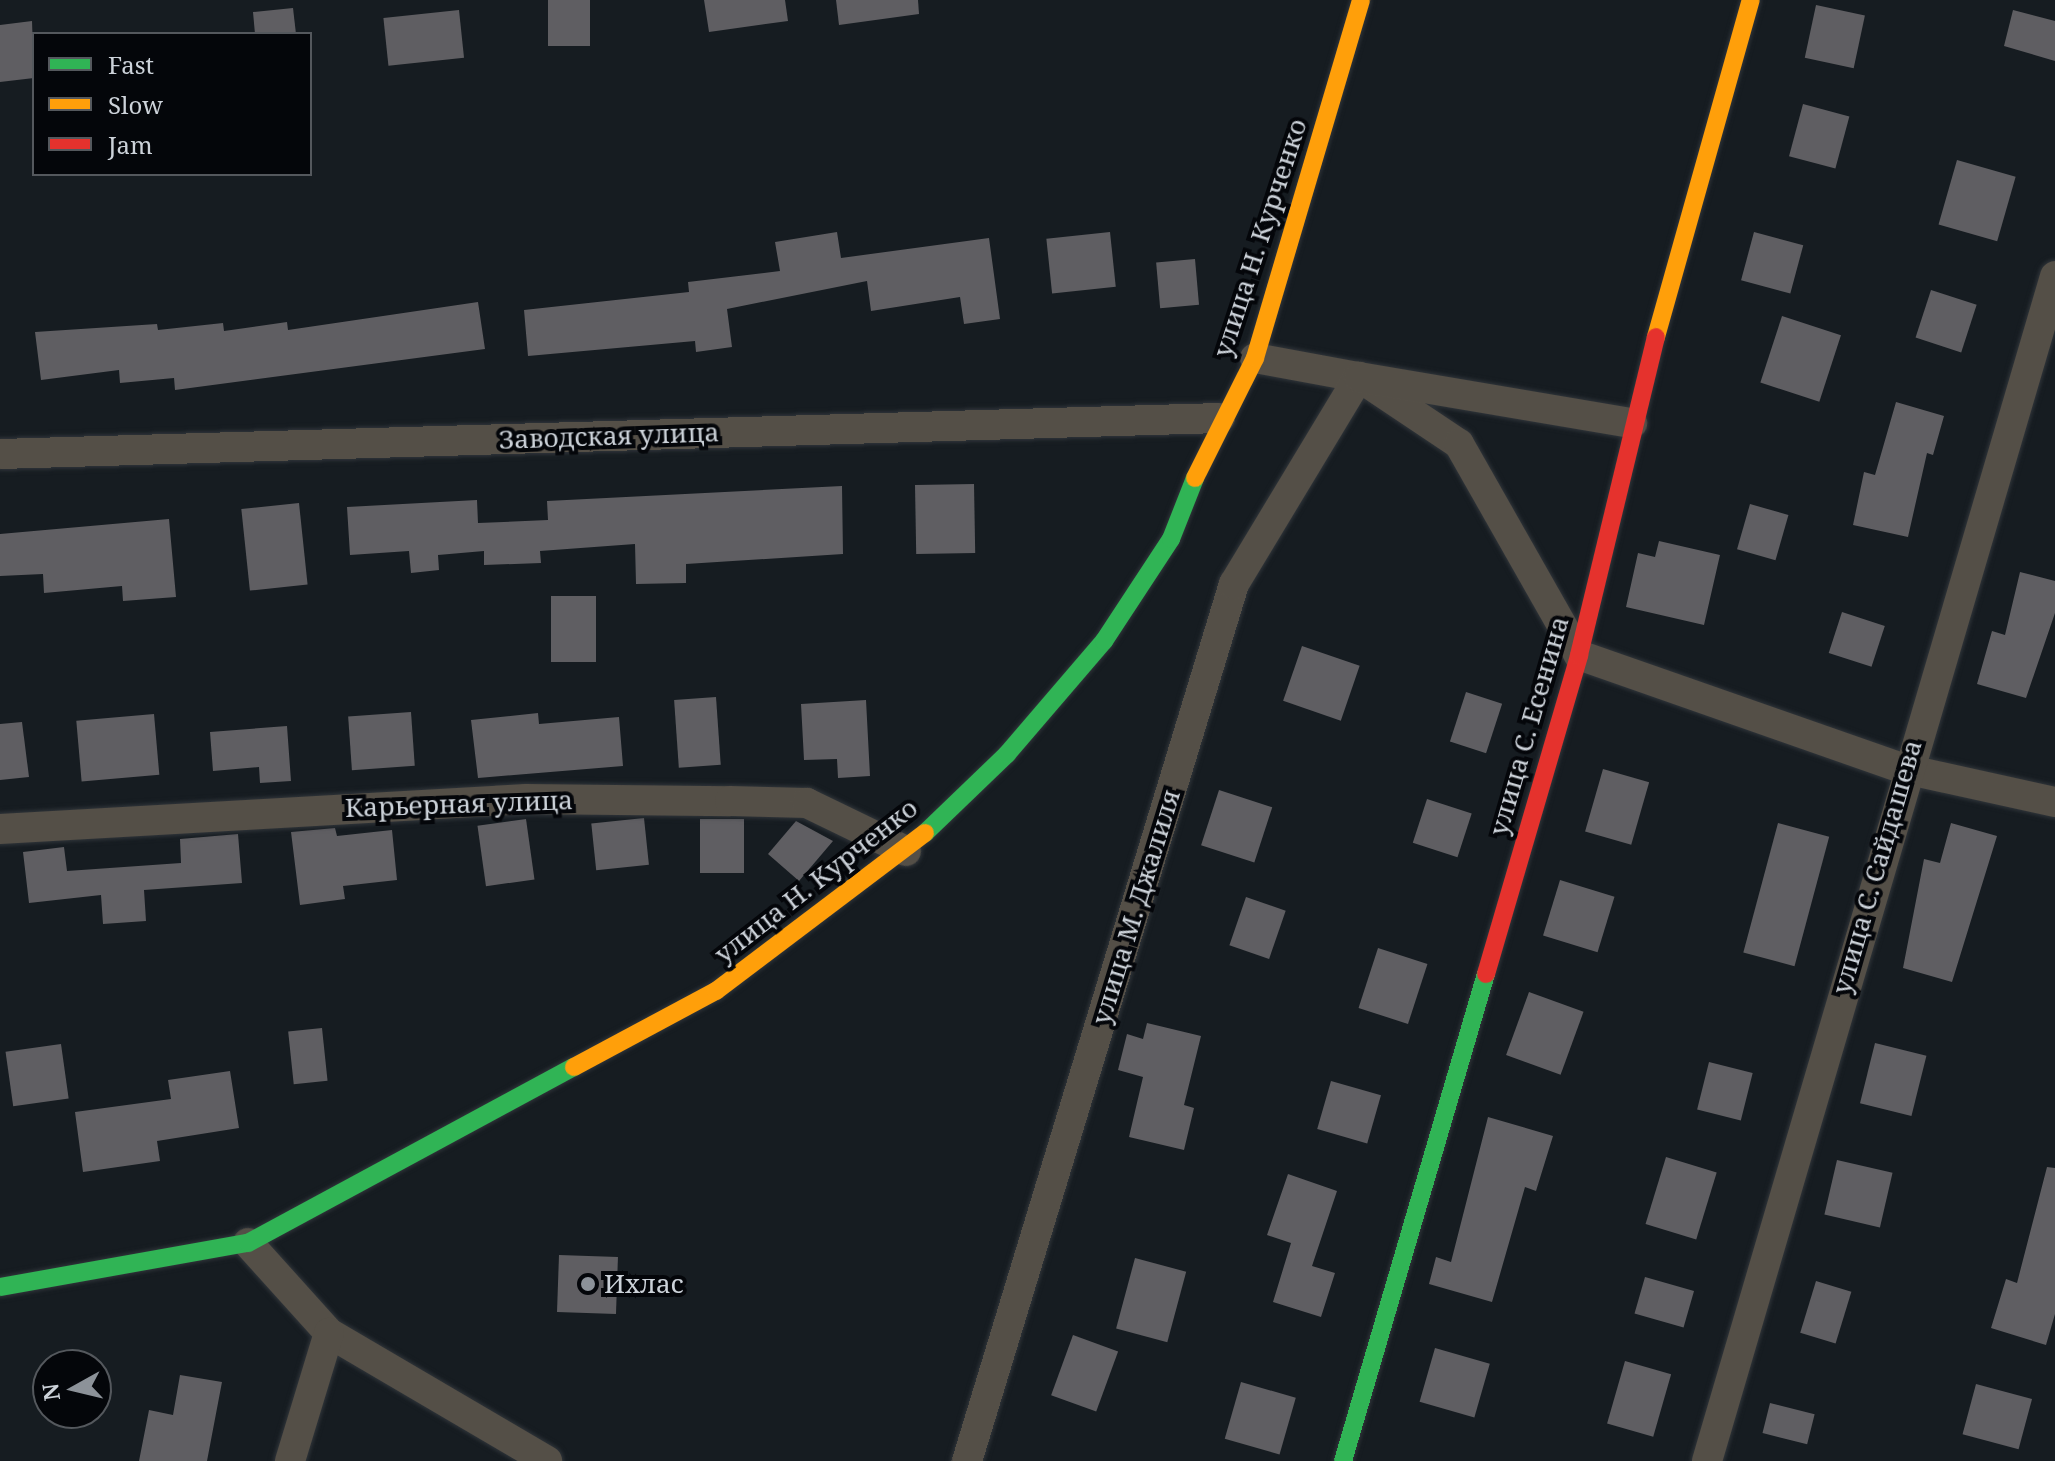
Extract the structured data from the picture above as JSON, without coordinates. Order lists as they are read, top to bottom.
{
  "streets": {
    "main road": ["улица Н. Курченко", "улица С. Есенина"],
    "street": [
      "Заводская улица",
      "Карьерная улица",
      "улица С. Сайдашева",
      "улица М. Джалиля"
    ]
  },
  "crossings": [
    ["улица Н. Курченко", "Заводская улица"],
    ["улица Н. Курченко", "Карьерная улица"]
  ],
  "places": ["Ихлас"],
  "legend": ["Fast", "Slow", "Jam"],
  "north": "left"
}
